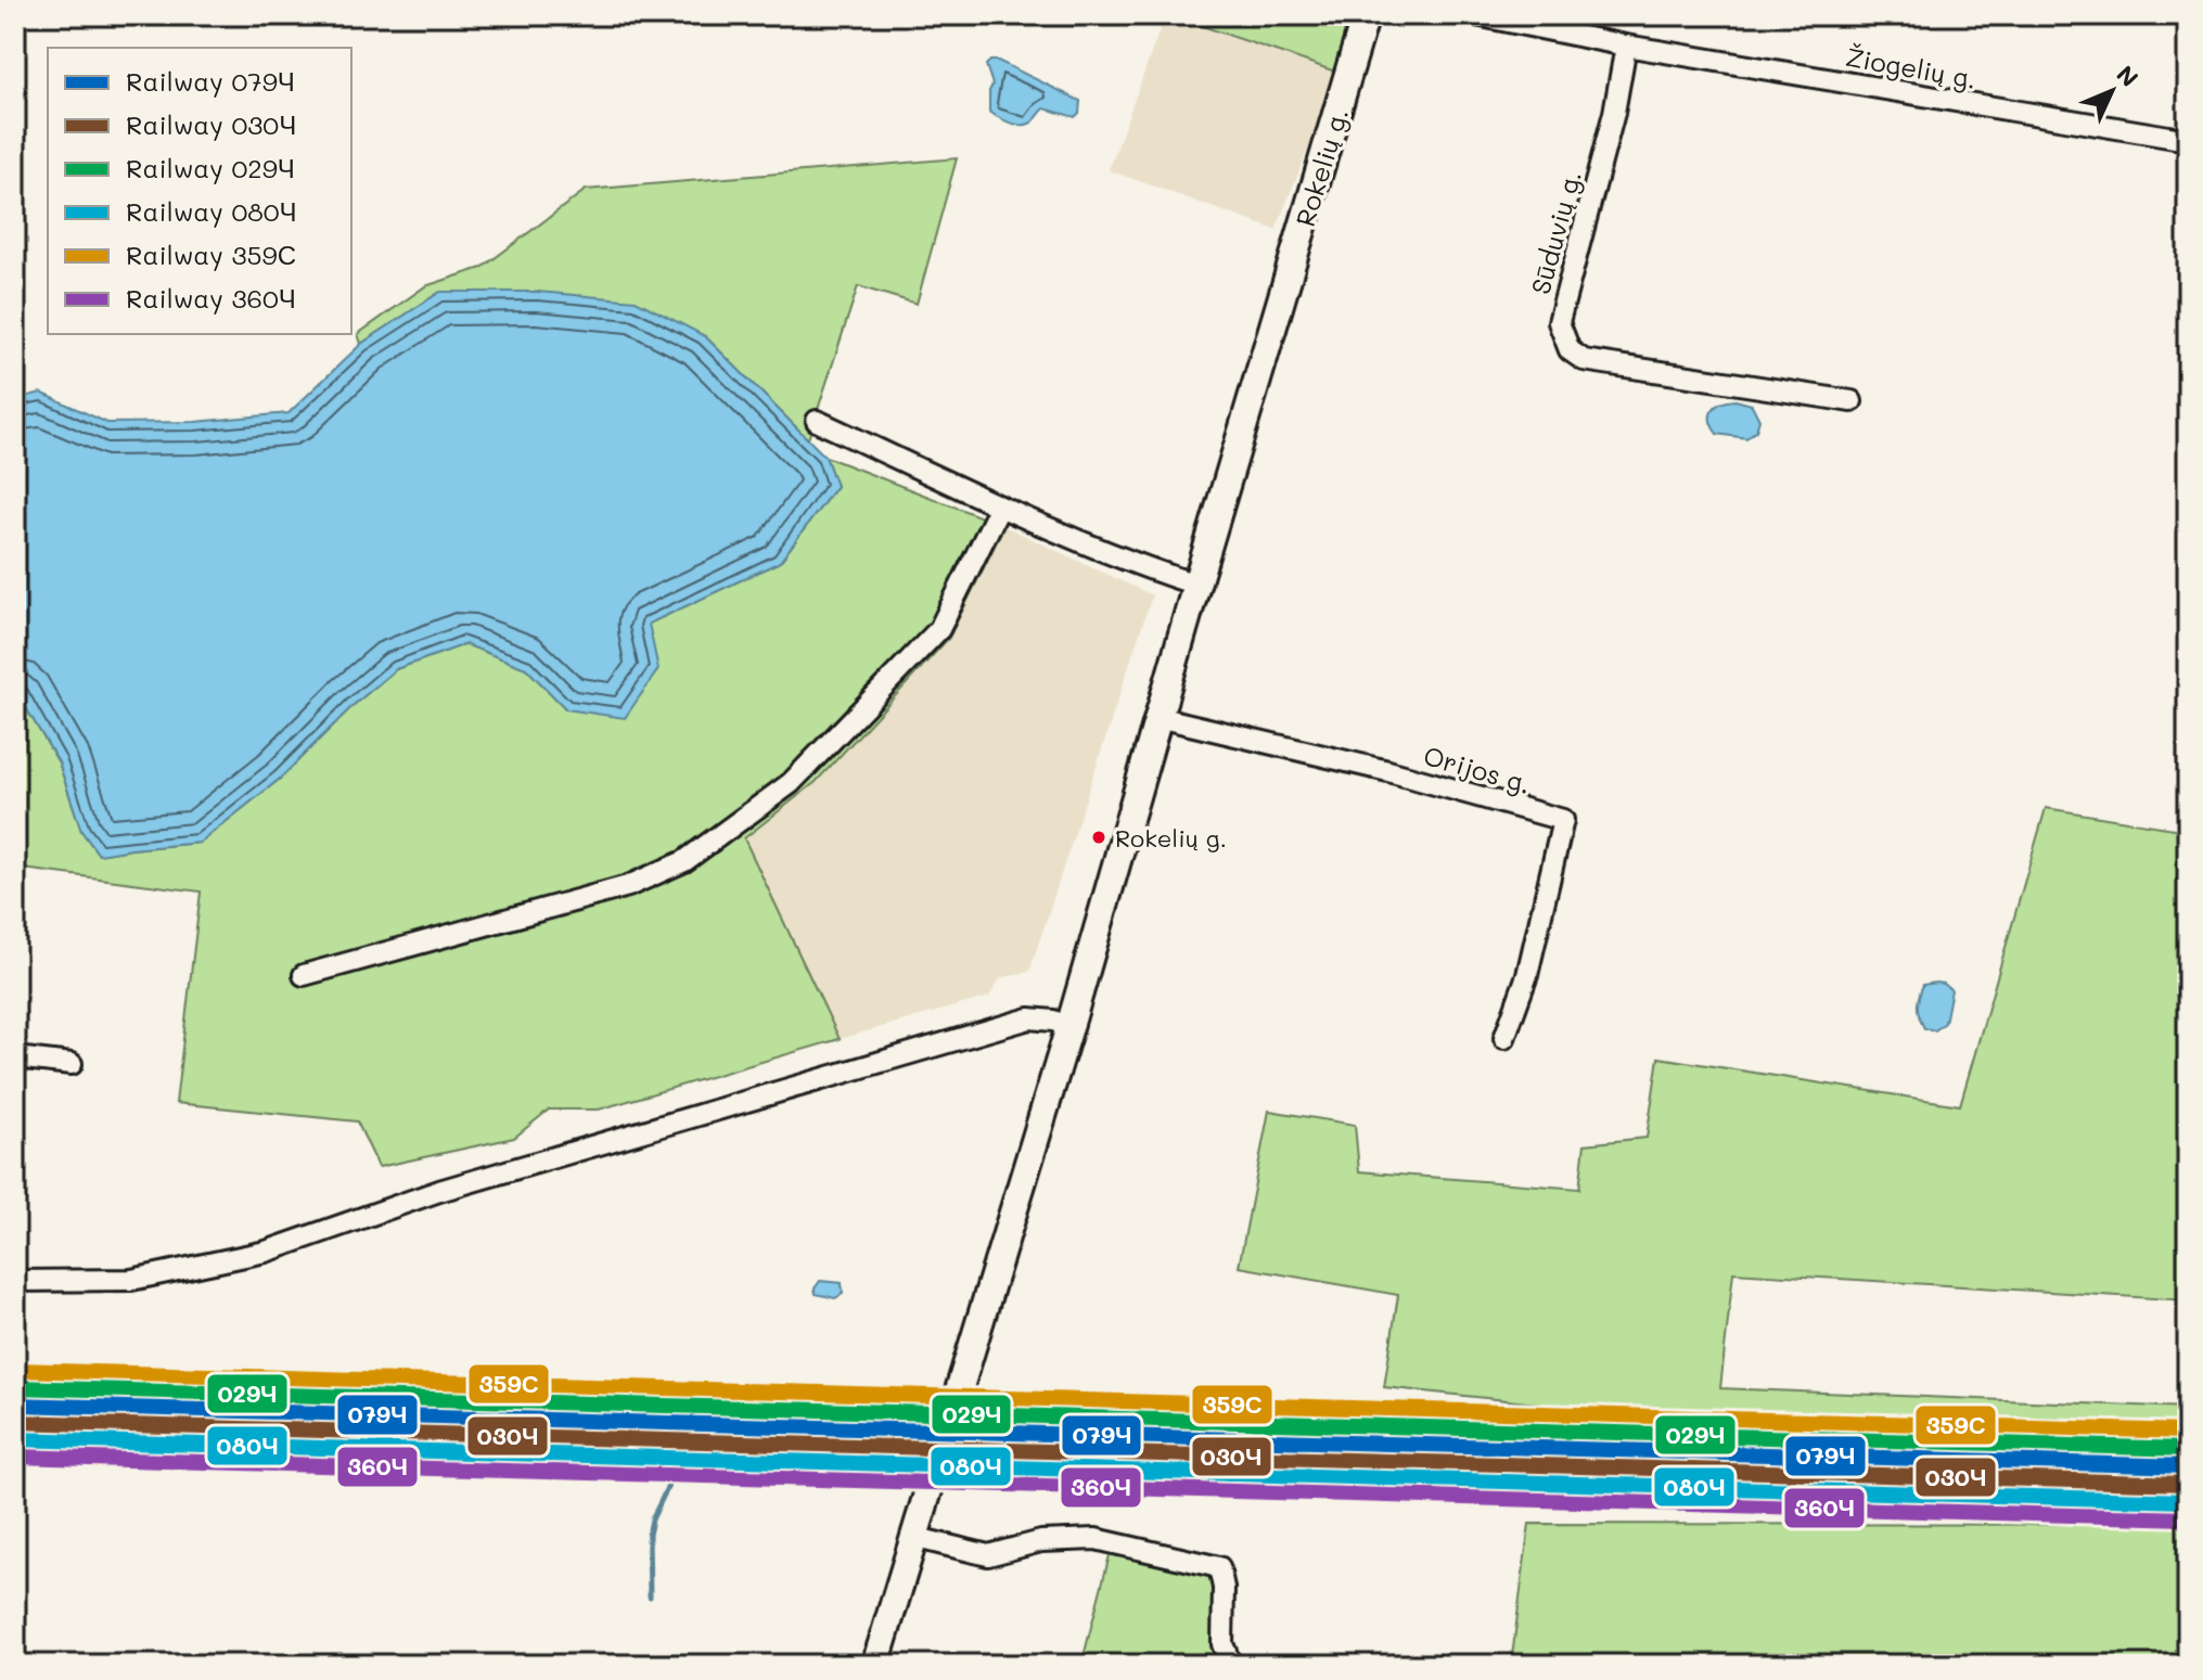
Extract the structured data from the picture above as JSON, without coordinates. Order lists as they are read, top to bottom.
{
  "streets": {
    "main road": ["Rokelių g."],
    "street": ["Žiogelių g.", "Sūduvių g.", "Orijos g."]
  },
  "crossings": [
    ["Žiogelių g.", "Sūduvių g."],
    ["Rokelių g.", "Orijos g."]
  ],
  "places": ["Rokelių g."],
  "lines": [
    "rail line 359С",
    "rail line 029Ч",
    "rail line 079Ч",
    "rail line 030Ч",
    "rail line 080Ч",
    "rail line 360Ч"
  ],
  "legend": [
    "Railway 079Ч",
    "Railway 030Ч",
    "Railway 029Ч",
    "Railway 080Ч",
    "Railway 359С",
    "Railway 360Ч"
  ],
  "north": "top right"
}
